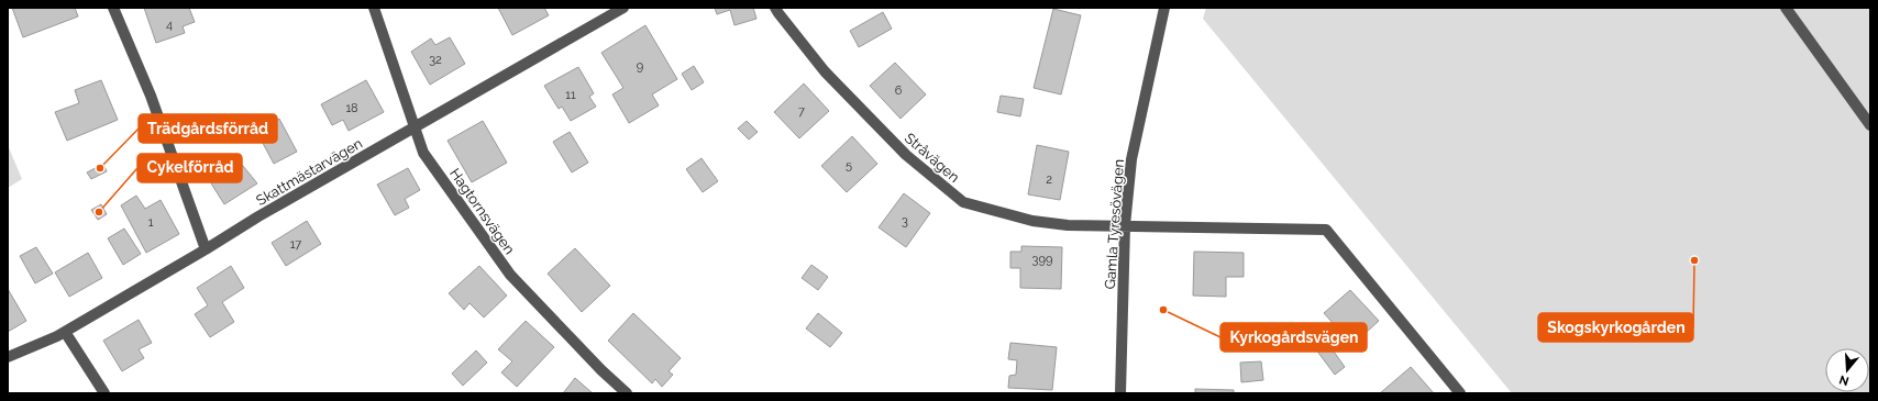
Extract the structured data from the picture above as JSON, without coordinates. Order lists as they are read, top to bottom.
{
  "streets": {
    "street": [
      "Stråvägen",
      "Skattmästarvägen",
      "Hagtornsvägen",
      "Gamla Tyresövägen"
    ]
  },
  "crossings": [
    ["Stråvägen", "Gamla Tyresövägen"],
    ["Skattmästarvägen", "Hagtornsvägen"]
  ],
  "places": [
    "Trädgårdsförråd",
    "Cykelförråd",
    "Skogskyrkogården",
    "Kyrkogårdsvägen"
  ],
  "house_numbers": [
    "4",
    "32",
    "9",
    "6",
    "11",
    "18",
    "7",
    "5",
    "2",
    "3",
    "1",
    "17",
    "399"
  ],
  "north": "bottom"
}
